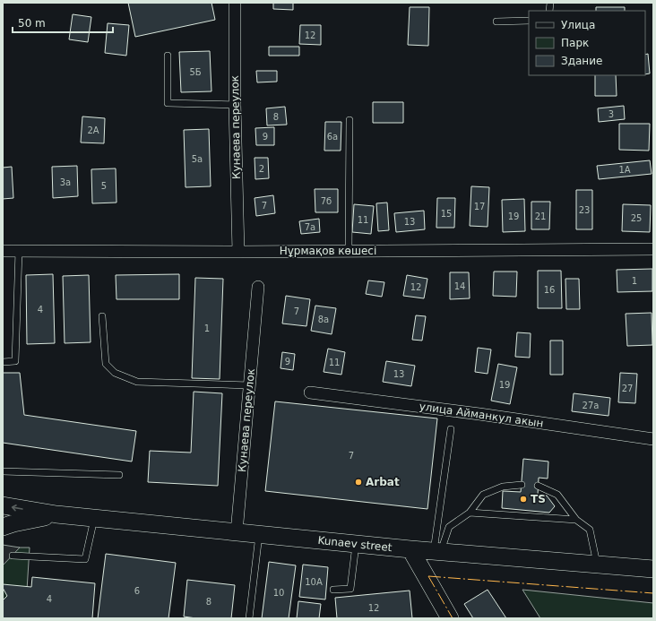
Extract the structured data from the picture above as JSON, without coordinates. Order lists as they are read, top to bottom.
{
  "streets": {
    "street": [
      "Кунаева переулок",
      "Нұрмақов көшесі",
      "улица Айманкул акын",
      "Kunaev street"
    ]
  },
  "crossings": [
    ["Кунаева переулок", "Нұрмақов көшесі"],
    ["Кунаева переулок", "Kunaev street"]
  ],
  "places": ["Arbat", "TS"],
  "house_numbers": [
    "12",
    "5Б",
    "3",
    "8",
    "2А",
    "9",
    "6а",
    "5а",
    "2",
    "1А",
    "3а",
    "5",
    "7б",
    "7",
    "17",
    "23",
    "15",
    "19",
    "21",
    "25",
    "11",
    "13",
    "7а",
    "1",
    "14",
    "12",
    "16",
    "4",
    "7",
    "8а",
    "1",
    "9",
    "11",
    "13",
    "19",
    "27",
    "27а",
    "7",
    "10А",
    "6",
    "10",
    "4",
    "8",
    "12"
  ],
  "legend": ["Улица", "Парк", "Здание"],
  "scale_bar": "50 m"
}
